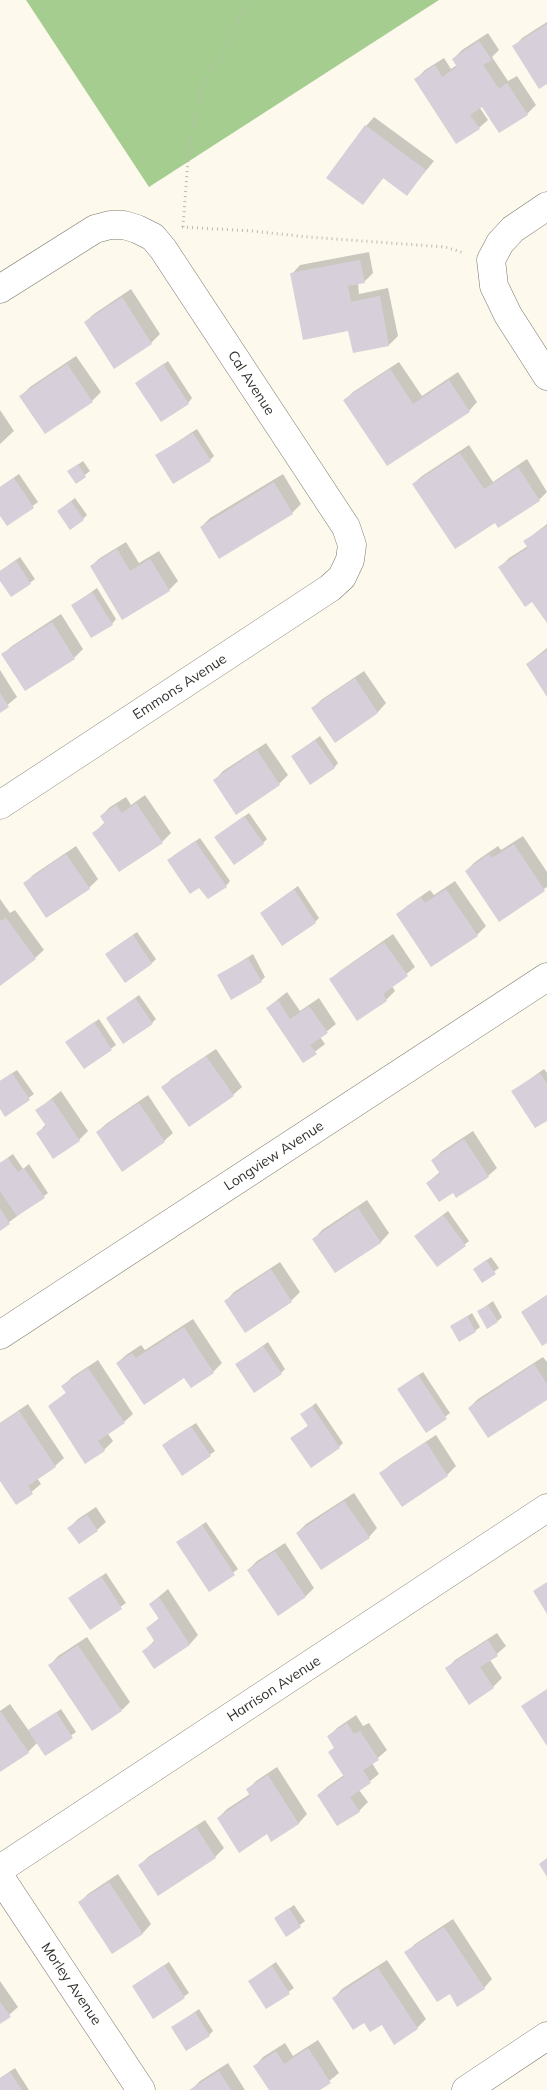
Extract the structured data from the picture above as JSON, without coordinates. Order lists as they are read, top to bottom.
{
  "streets": {
    "street": [
      "Cal Avenue",
      "Emmons Avenue",
      "Longview Avenue",
      "Harrison Avenue",
      "Morley Avenue"
    ]
  },
  "crossings": [
    ["Cal Avenue", "Emmons Avenue"]
  ]
}
